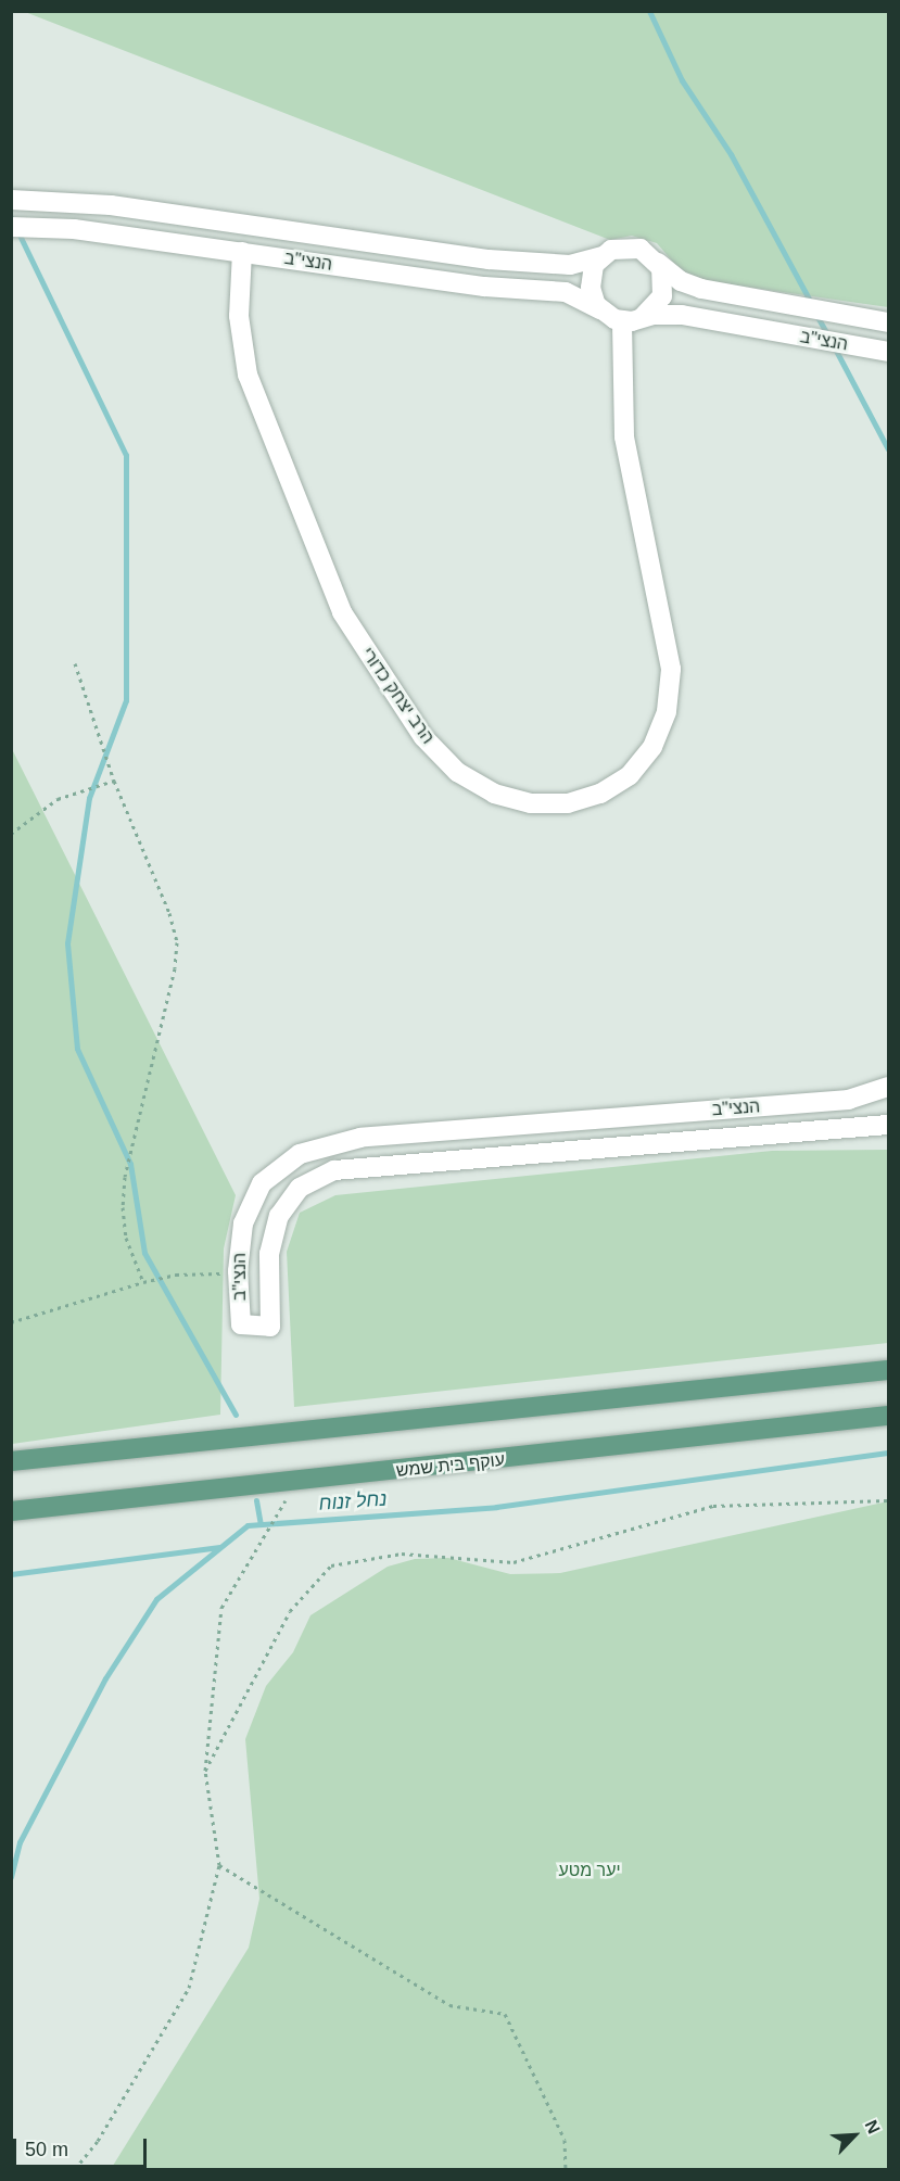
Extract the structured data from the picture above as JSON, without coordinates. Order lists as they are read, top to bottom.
{
  "streets": {
    "main road": ["עוקף בית שמש"],
    "street": ["הנצי\"ב", "הרב יצחק כדורי"]
  },
  "crossings": [
    ["הנצי\"ב", "הרב יצחק כדורי"]
  ],
  "water": ["נחל זנוח"],
  "parks": ["יער מטע"],
  "scale_bar": "50 m",
  "north": "top right"
}
